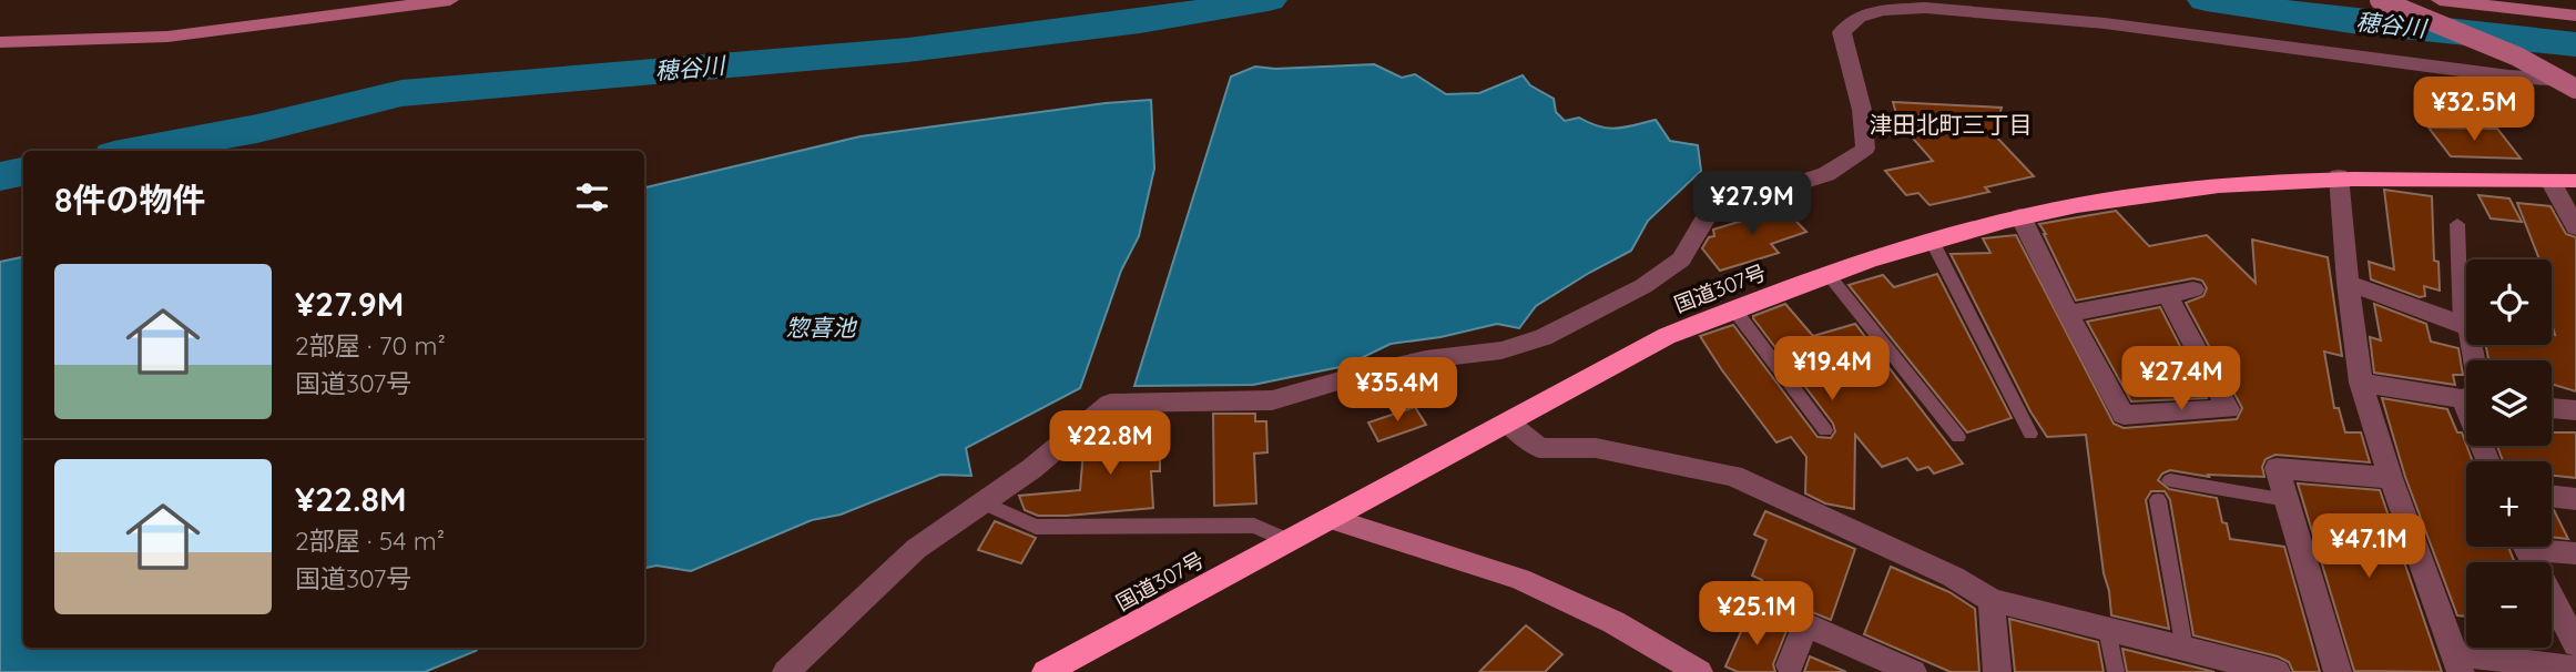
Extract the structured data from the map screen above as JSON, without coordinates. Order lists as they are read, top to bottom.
{
  "streets": {
    "highway": ["国道307号"]
  },
  "districts": ["津田北町三丁目"],
  "water": ["穂谷川", "惣喜池"],
  "page": {
    "price": [
      "¥32.5M",
      "¥27.9M",
      "¥19.4M",
      "¥27.4M",
      "¥35.4M",
      "¥22.8M",
      "¥47.1M",
      "¥25.1M"
    ],
    "heading": "8件の物件",
    "list": [
      {
        "name": "¥27.9M",
        "note": "2部屋 · 70 m² · 国道307号"
      },
      {
        "name": "¥22.8M",
        "note": "2部屋 · 54 m² · 国道307号"
      }
    ],
    "map_buttons": ["+", "−"]
  }
}
